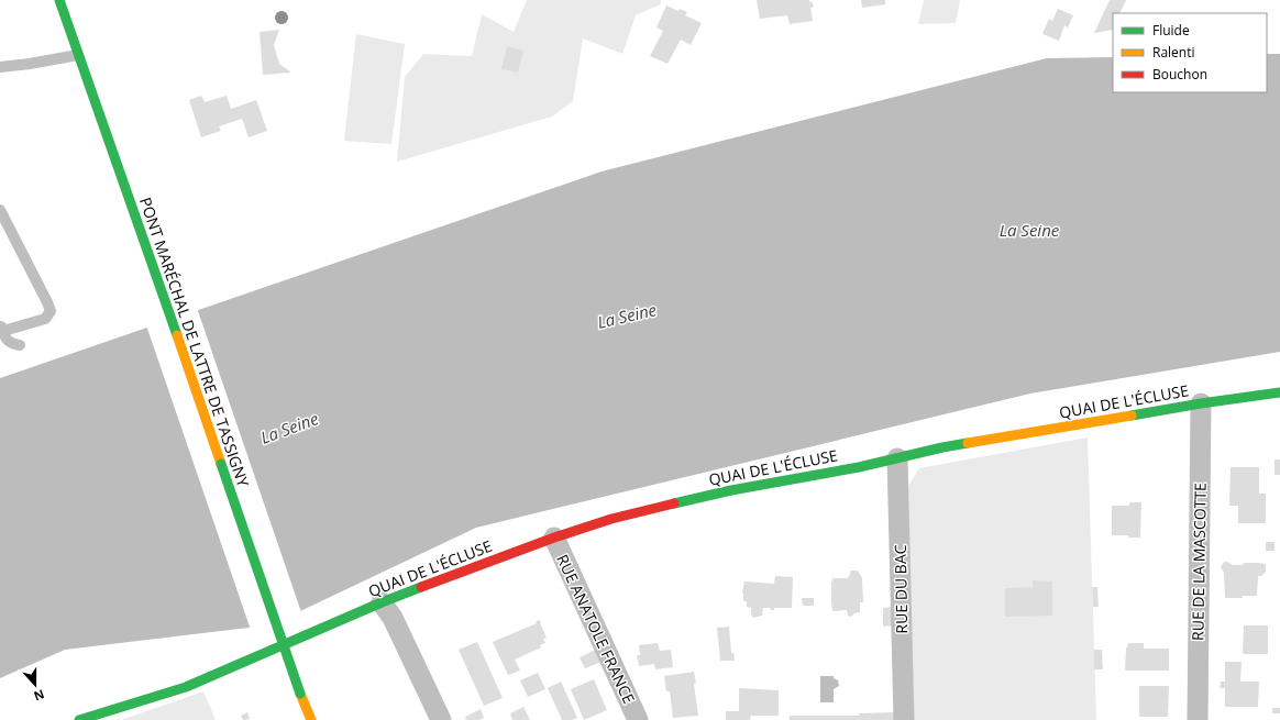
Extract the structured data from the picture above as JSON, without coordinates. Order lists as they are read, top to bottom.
{
  "streets": {
    "street": [
      "PONT MARÉCHAL DE LATTRE DE TASSIGNY",
      "QUAI DE L'ÉCLUSE",
      "RUE DE LA MASCOTTE",
      "RUE DU BAC",
      "RUE ANATOLE FRANCE"
    ]
  },
  "crossings": [
    ["QUAI DE L'ÉCLUSE", "RUE DE LA MASCOTTE"],
    ["QUAI DE L'ÉCLUSE", "RUE DU BAC"],
    ["QUAI DE L'ÉCLUSE", "RUE ANATOLE FRANCE"]
  ],
  "water": ["La Seine"],
  "legend": ["Fluide", "Ralenti", "Bouchon"],
  "north": "bottom"
}
